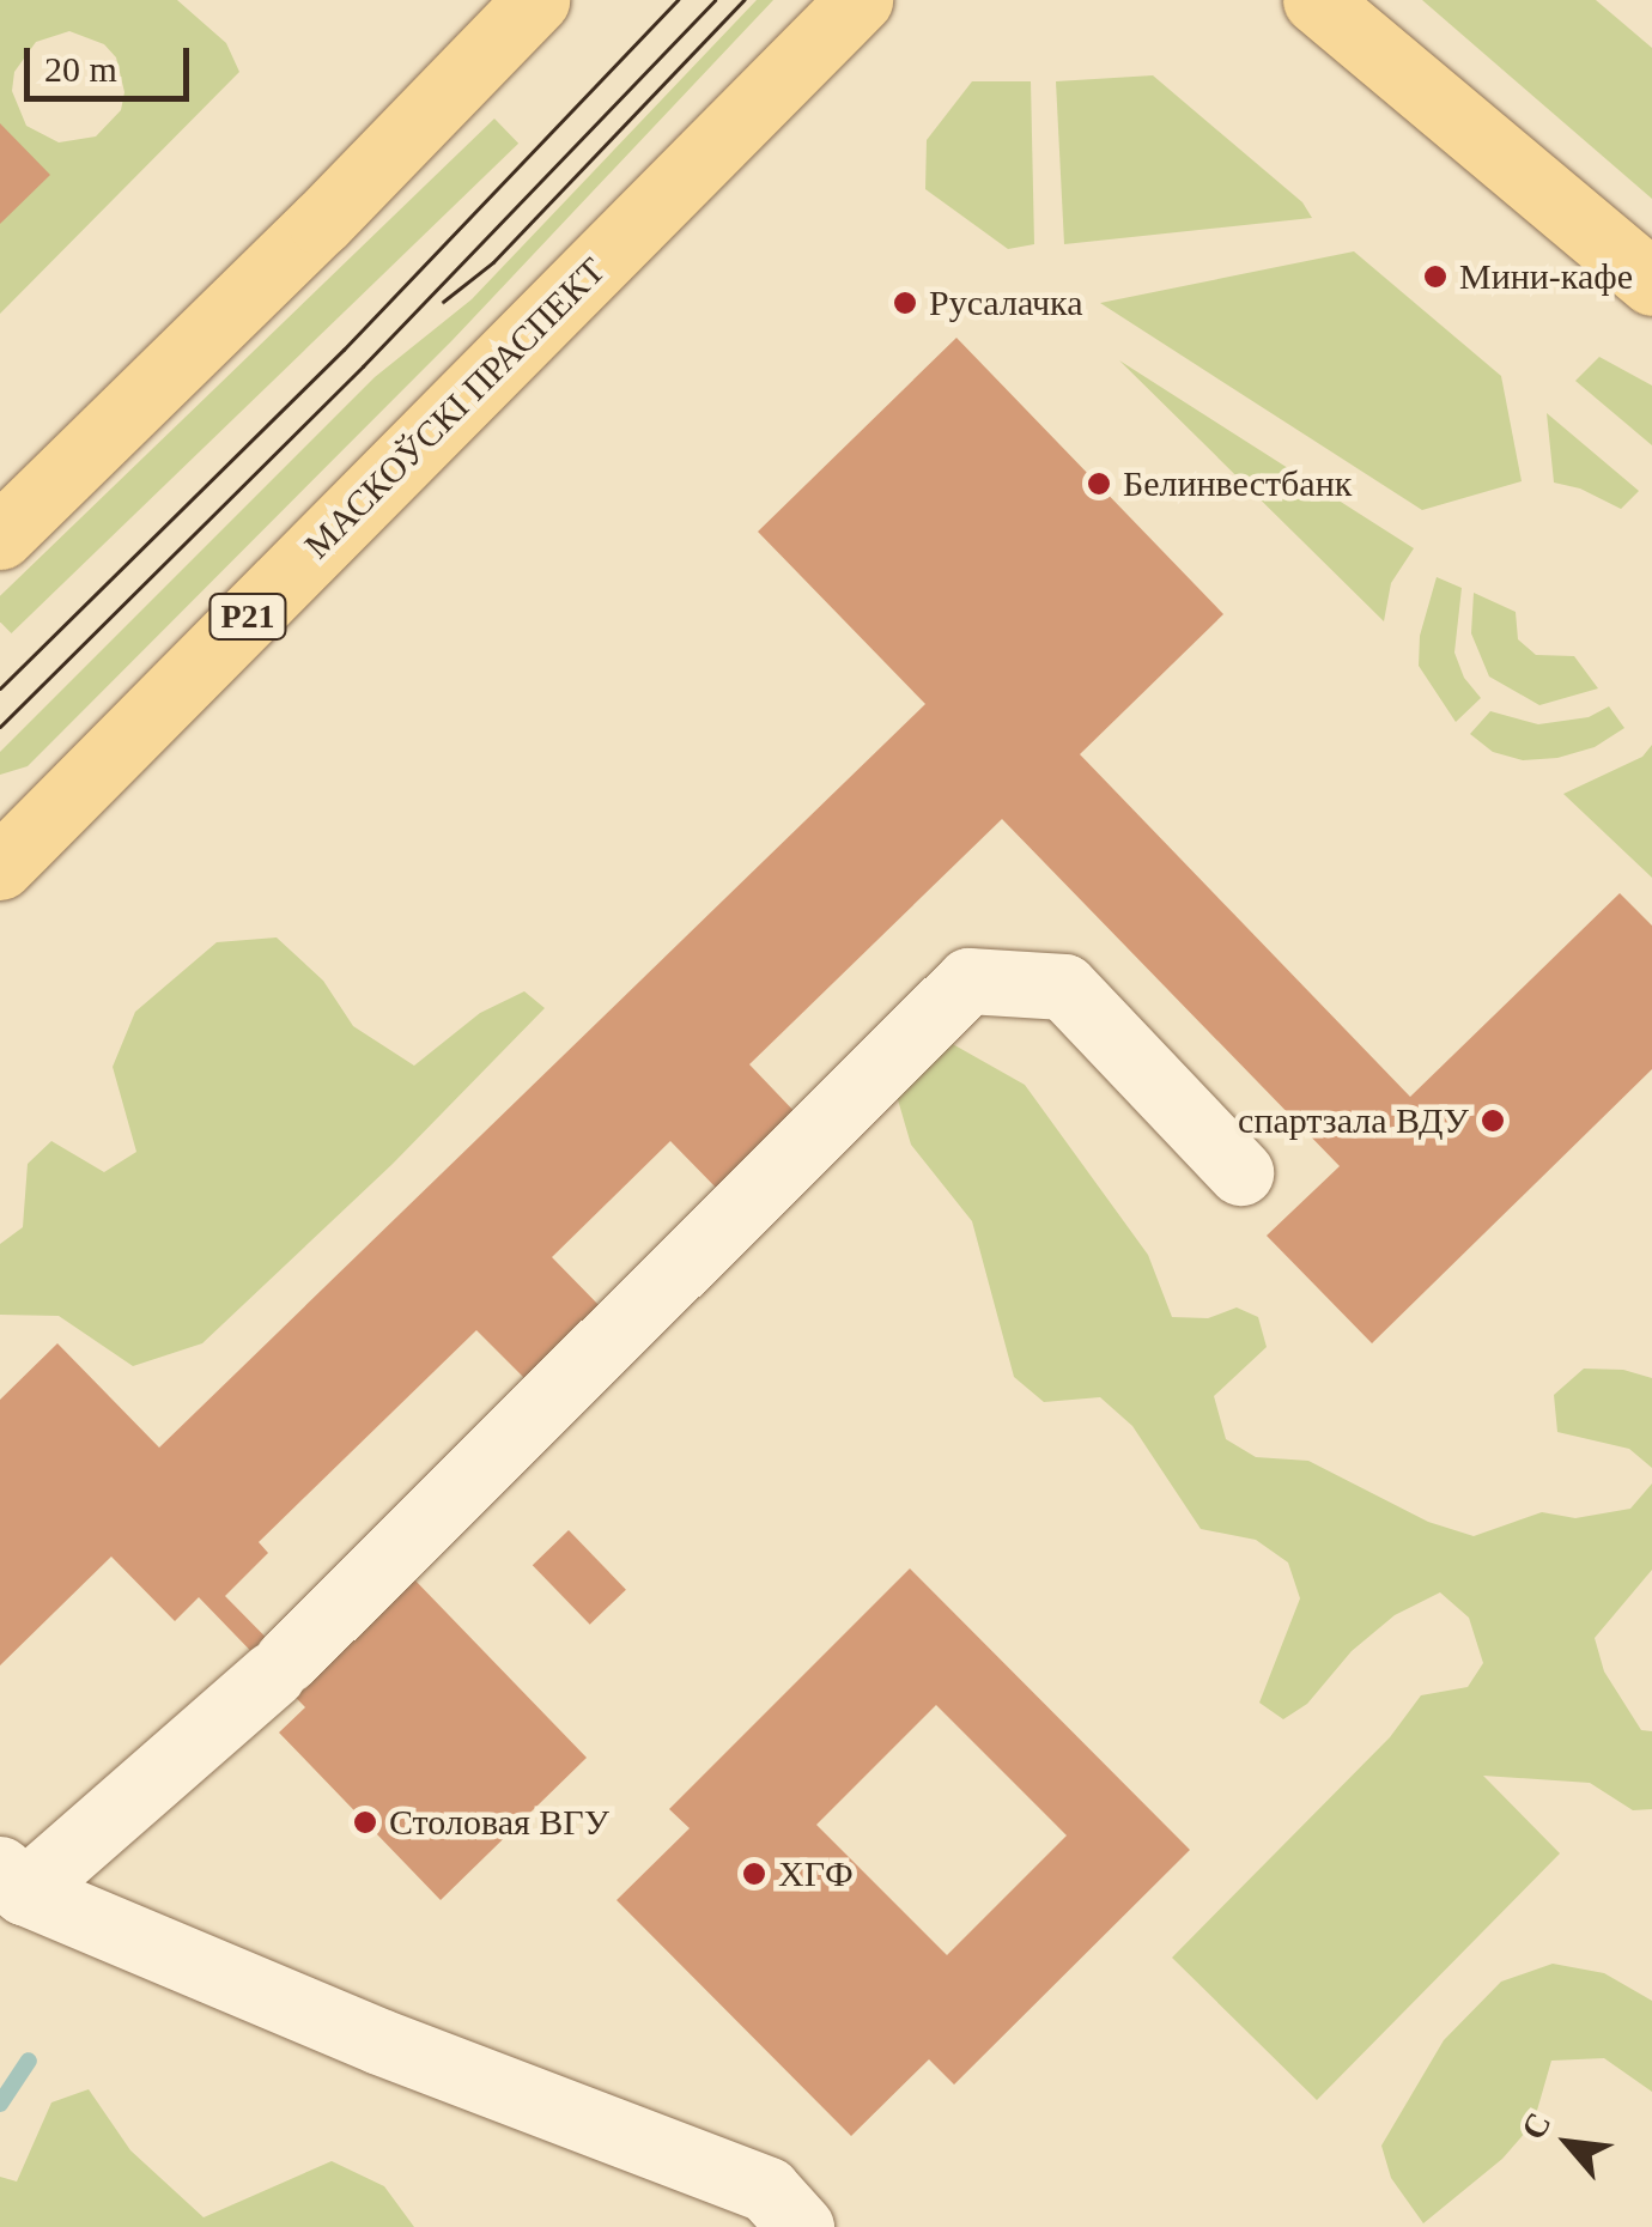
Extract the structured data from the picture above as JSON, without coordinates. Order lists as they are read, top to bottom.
{
  "streets": {
    "main road": ["МАСКОЎСКІ ПРАСПЕКТ", "Р21"]
  },
  "places": [
    "Мини-кафе",
    "Русалачка",
    "Белинвестбанк",
    "спартзала ВДУ",
    "Столовая ВГУ",
    "ХГФ"
  ],
  "scale_bar": "20 m",
  "north": "top left"
}
